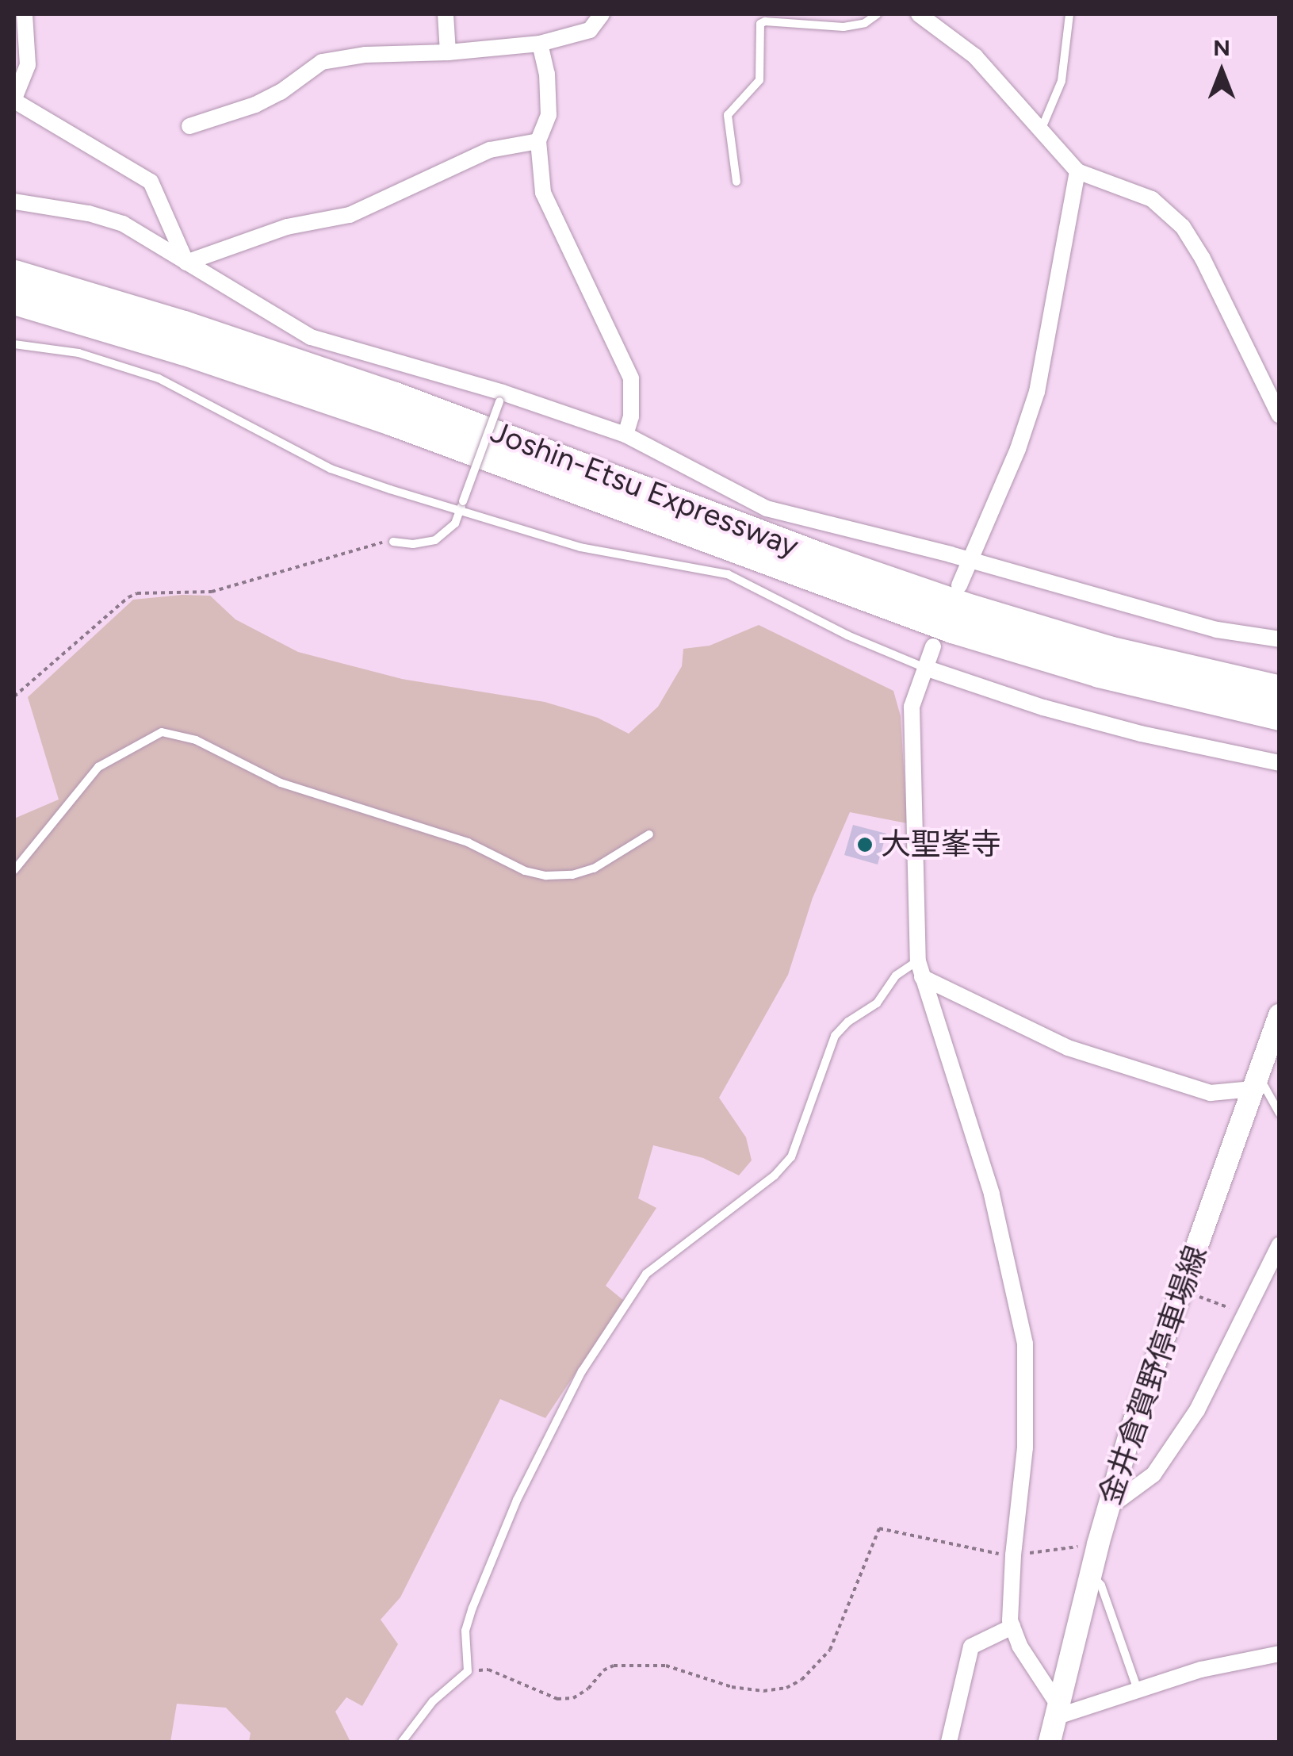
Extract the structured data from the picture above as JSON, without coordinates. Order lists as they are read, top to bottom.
{
  "streets": {
    "highway": ["Joshin-Etsu Expressway"],
    "main road": ["金井倉賀野停車場線"]
  },
  "places": ["大聖峯寺"],
  "north": "top"
}
